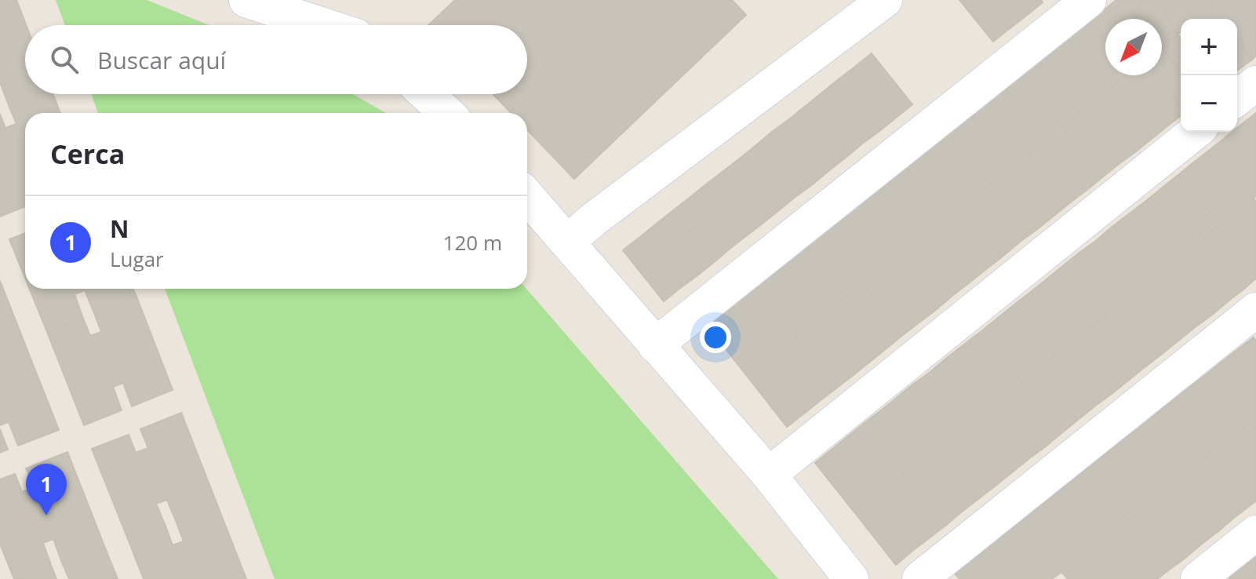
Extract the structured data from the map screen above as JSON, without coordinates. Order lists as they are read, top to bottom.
{
  "north": "bottom left",
  "page": {
    "map_buttons": ["+", "−"],
    "search": "Buscar aquí",
    "heading": "Cerca",
    "list": [
      {
        "mark": "1",
        "name": "N",
        "note": "Lugar",
        "value": "120 m"
      }
    ],
    "pins": "1"
  }
}
